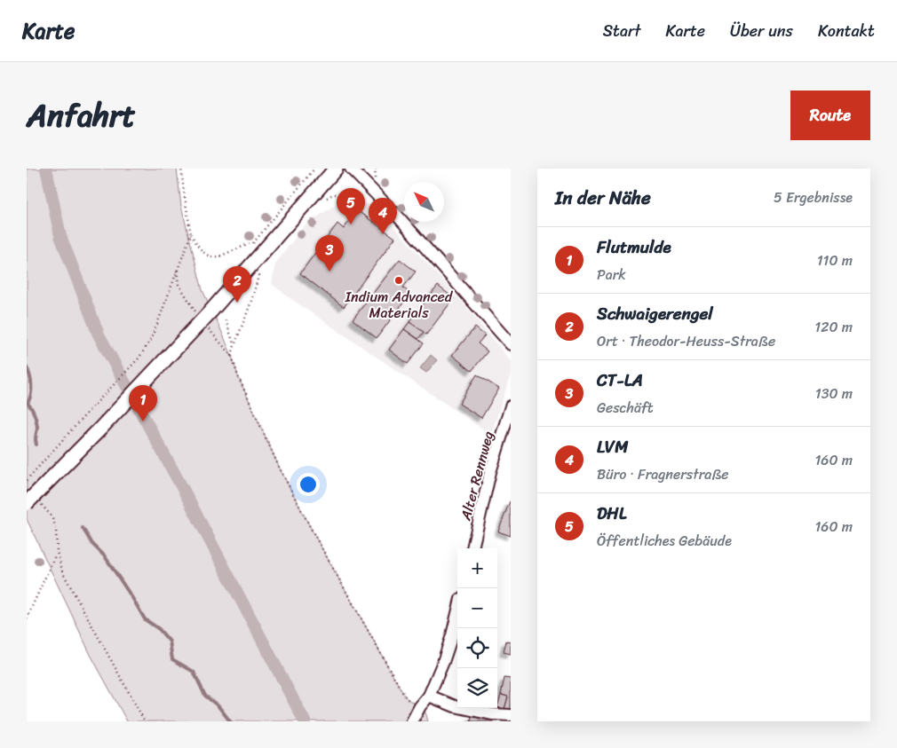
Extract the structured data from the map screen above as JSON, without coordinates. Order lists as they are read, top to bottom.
{
  "streets": {
    "street": ["Alter Rennweg"]
  },
  "places": ["Indium Advanced Materials"],
  "north": "top left",
  "page": {
    "header": "Karte",
    "nav": [
      "Start",
      "Karte",
      "Über uns",
      "Kontakt"
    ],
    "title": "Anfahrt",
    "buttons": "Route",
    "heading": ["In der Nähe", "5 Ergebnisse"],
    "pins": [
      "5",
      "4",
      "3",
      "2",
      "1"
    ],
    "list": [
      {
        "mark": "1",
        "name": "Flutmulde",
        "note": "Park",
        "value": "110 m"
      },
      {
        "mark": "2",
        "name": "Schwaigerengel",
        "note": "Ort · Theodor-Heuss-Straße",
        "value": "120 m"
      },
      {
        "mark": "3",
        "name": "CT-LA",
        "note": "Geschäft",
        "value": "130 m"
      },
      {
        "mark": "4",
        "name": "LVM",
        "note": "Büro · Fragnerstraße",
        "value": "160 m"
      },
      {
        "mark": "5",
        "name": "DHL",
        "note": "Öffentliches Gebäude",
        "value": "160 m"
      }
    ],
    "map_buttons": ["+", "−"]
  }
}
